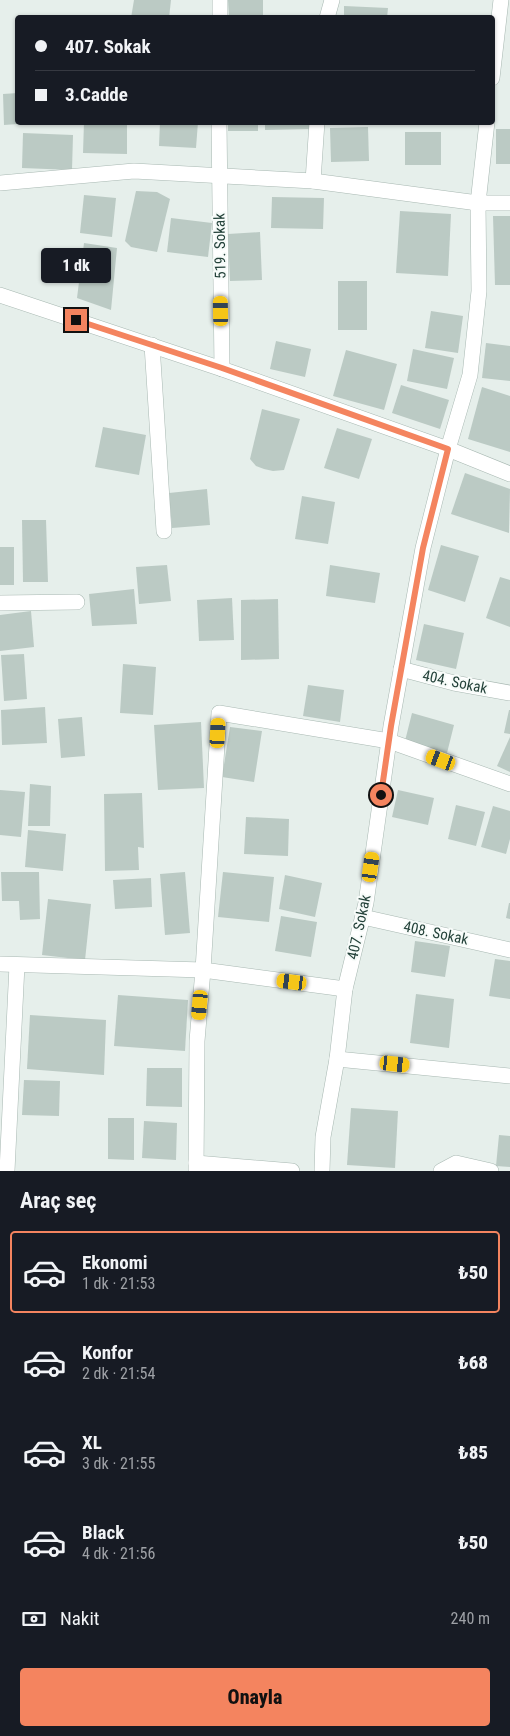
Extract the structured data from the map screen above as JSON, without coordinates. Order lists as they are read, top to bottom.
{
  "streets": {
    "street": [
      "519. Sokak",
      "404. Sokak",
      "407. Sokak",
      "408. Sokak"
    ]
  },
  "crossings": [
    ["404. Sokak", "407. Sokak"],
    ["407. Sokak", "408. Sokak"]
  ],
  "page": {
    "banner": ["407. Sokak", "3.Cadde"],
    "bubble": "1 dk",
    "heading": "Araç seç",
    "list": [
      {
        "name": "Ekonomi",
        "note": "1 dk · 21:53",
        "value": "₺50"
      },
      {
        "name": "Konfor",
        "note": "2 dk · 21:54",
        "value": "₺68"
      },
      {
        "name": "XL",
        "note": "3 dk · 21:55",
        "value": "₺85"
      },
      {
        "name": "Black",
        "note": "4 dk · 21:56",
        "value": "₺50"
      }
    ],
    "pay": ["Nakit", "240 m"],
    "buttons": "Onayla"
  }
}
